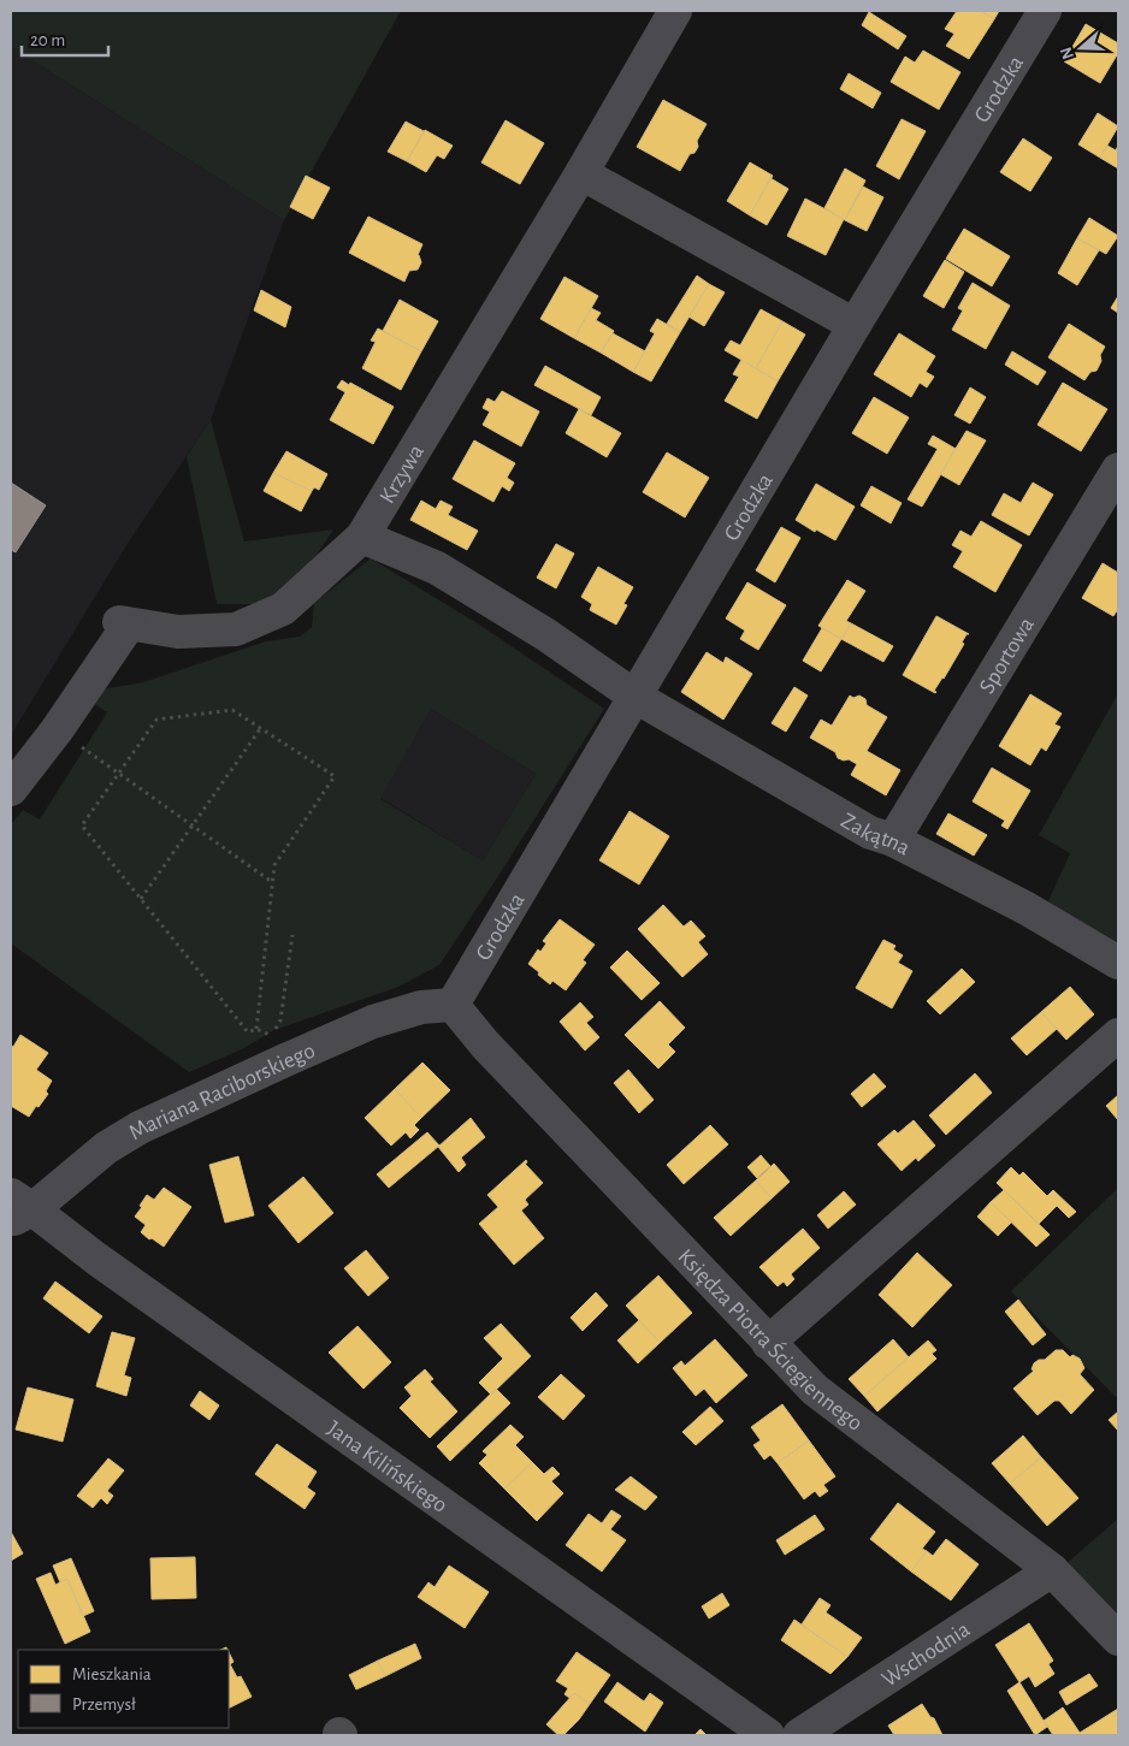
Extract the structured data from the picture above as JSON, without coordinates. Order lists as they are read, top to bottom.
{
  "streets": {
    "street": [
      "Grodzka",
      "Krzywa",
      "Sportowa",
      "Zakątna",
      "Mariana Raciborskiego",
      "Księdza Piotra Ściegiennego",
      "Jana Kilińskiego",
      "Wschodnia"
    ]
  },
  "crossings": [
    ["Grodzka", "Zakątna"],
    ["Grodzka", "Mariana Raciborskiego"],
    ["Grodzka", "Księdza Piotra Ściegiennego"],
    ["Krzywa", "Zakątna"],
    ["Sportowa", "Zakątna"],
    ["Mariana Raciborskiego", "Księdza Piotra Ściegiennego"],
    ["Mariana Raciborskiego", "Jana Kilińskiego"],
    ["Księdza Piotra Ściegiennego", "Wschodnia"]
  ],
  "legend": ["Mieszkania", "Przemysł"],
  "scale_bar": "20 m",
  "north": "left"
}
